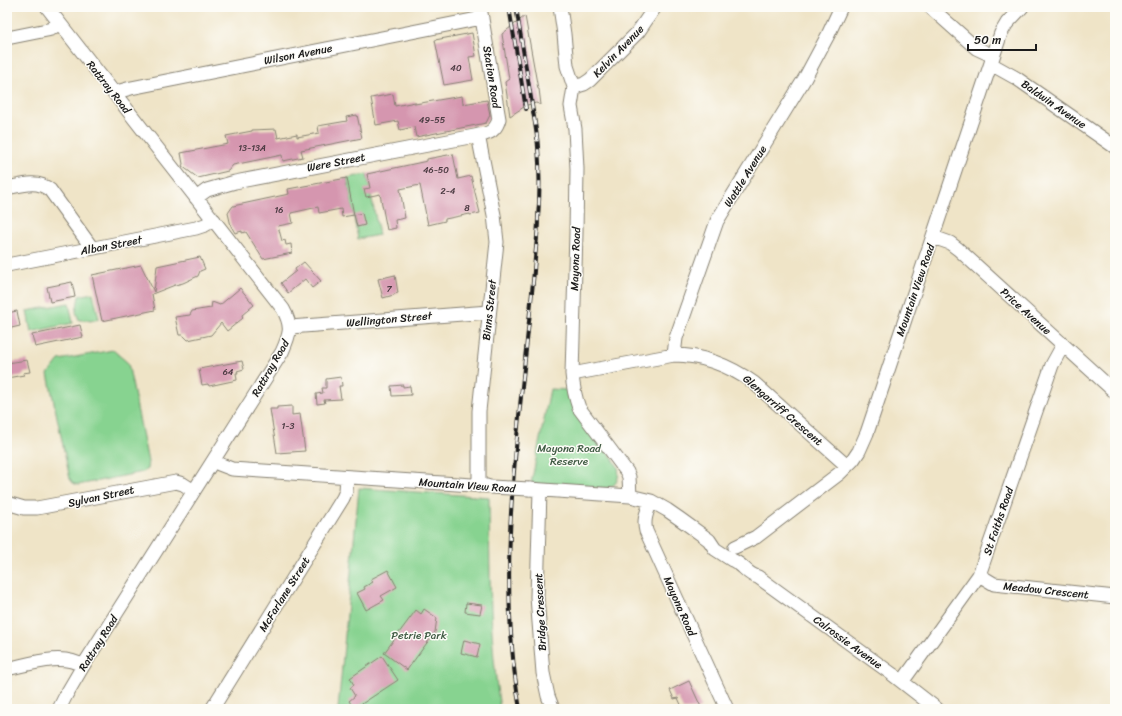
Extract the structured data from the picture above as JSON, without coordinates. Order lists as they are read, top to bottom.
{
  "streets": {
    "street": [
      "Kelvin Avenue",
      "Wilson Avenue",
      "Station Road",
      "Rattray Road",
      "Baldwin Avenue",
      "Were Street",
      "Wattle Avenue",
      "Alban Street",
      "Mayona Road",
      "Mountain View Road",
      "Binns Street",
      "Price Avenue",
      "Wellington Street",
      "Glengarriff Crescent",
      "Sylvan Street",
      "St Faiths Road",
      "Meadow Crescent",
      "McFarlane Street",
      "Bridge Crescent",
      "Calrossie Avenue"
    ]
  },
  "crossings": [
    ["Kelvin Avenue", "Mayona Road"],
    ["Wilson Avenue", "Station Road"],
    ["Wilson Avenue", "Rattray Road"],
    ["Station Road", "Were Street"],
    ["Station Road", "Binns Street"],
    ["Rattray Road", "Were Street"],
    ["Rattray Road", "Alban Street"],
    ["Rattray Road", "Mountain View Road"],
    ["Rattray Road", "Wellington Street"],
    ["Rattray Road", "Sylvan Street"],
    ["Baldwin Avenue", "Mountain View Road"],
    ["Were Street", "Binns Street"],
    ["Wattle Avenue", "Glengarriff Crescent"],
    ["Mayona Road", "Mountain View Road"],
    ["Mayona Road", "Glengarriff Crescent"],
    ["Mountain View Road", "Binns Street"],
    ["Mountain View Road", "Price Avenue"],
    ["Mountain View Road", "Glengarriff Crescent"],
    ["Mountain View Road", "McFarlane Street"],
    ["Mountain View Road", "Bridge Crescent"],
    ["Mountain View Road", "Calrossie Avenue"],
    ["Binns Street", "Wellington Street"],
    ["Price Avenue", "St Faiths Road"],
    ["St Faiths Road", "Meadow Crescent"],
    ["St Faiths Road", "Calrossie Avenue"]
  ],
  "parks": ["Mayona Road Reserve", "Petrie Park"],
  "house_numbers": [
    "40",
    "49-55",
    "13-13A",
    "46-50",
    "2-4",
    "8",
    "16",
    "7",
    "64",
    "1-3"
  ],
  "scale_bar": "50 m"
}
